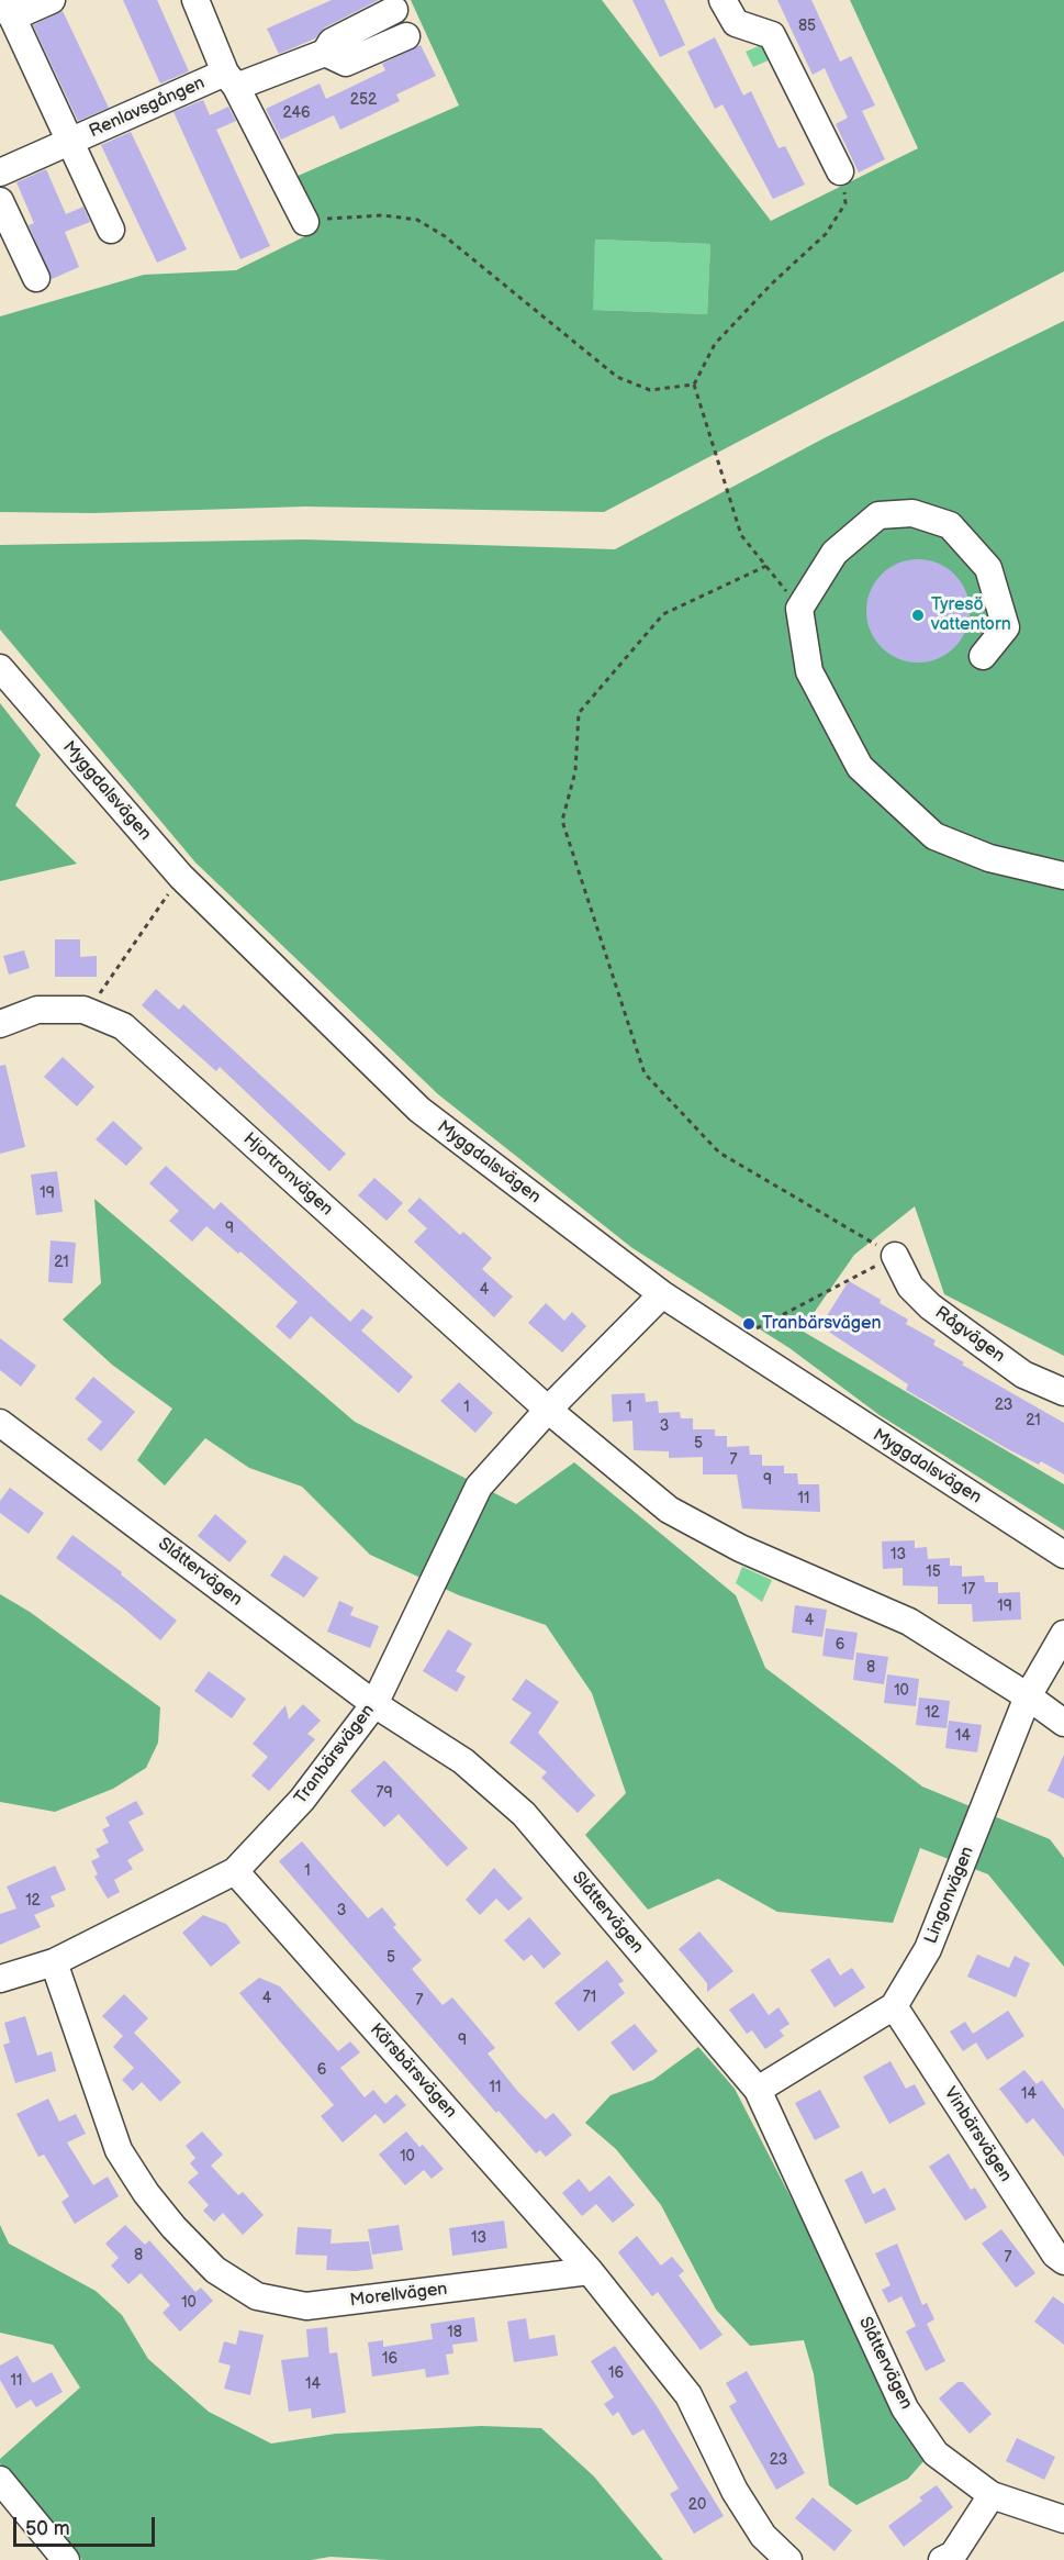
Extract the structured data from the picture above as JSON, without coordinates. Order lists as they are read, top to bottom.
{
  "streets": {
    "street": [
      "Renlavsgången",
      "Myggdalsvägen",
      "Hjortronvägen",
      "Rågvägen",
      "Slåttervägen",
      "Tranbärsvägen",
      "Lingonvägen",
      "Körsbärsvägen",
      "Vinbärsvägen",
      "Morellvägen"
    ]
  },
  "crossings": [
    ["Myggdalsvägen", "Tranbärsvägen"],
    ["Hjortronvägen", "Tranbärsvägen"],
    ["Slåttervägen", "Tranbärsvägen"],
    ["Slåttervägen", "Lingonvägen"],
    ["Tranbärsvägen", "Körsbärsvägen"],
    ["Tranbärsvägen", "Morellvägen"],
    ["Lingonvägen", "Vinbärsvägen"],
    ["Körsbärsvägen", "Morellvägen"]
  ],
  "places": ["Tyresö vattentorn", "Tranbärsvägen"],
  "house_numbers": [
    "85",
    "252",
    "246",
    "19",
    "9",
    "21",
    "4",
    "23",
    "1",
    "1",
    "21",
    "3",
    "5",
    "7",
    "9",
    "11",
    "13",
    "15",
    "17",
    "19",
    "4",
    "6",
    "8",
    "10",
    "12",
    "14",
    "79",
    "1",
    "12",
    "3",
    "5",
    "71",
    "4",
    "7",
    "9",
    "6",
    "11",
    "14",
    "10",
    "13",
    "8",
    "7",
    "10",
    "18",
    "16",
    "16",
    "11",
    "14",
    "23",
    "20"
  ],
  "scale_bar": "50 m"
}
